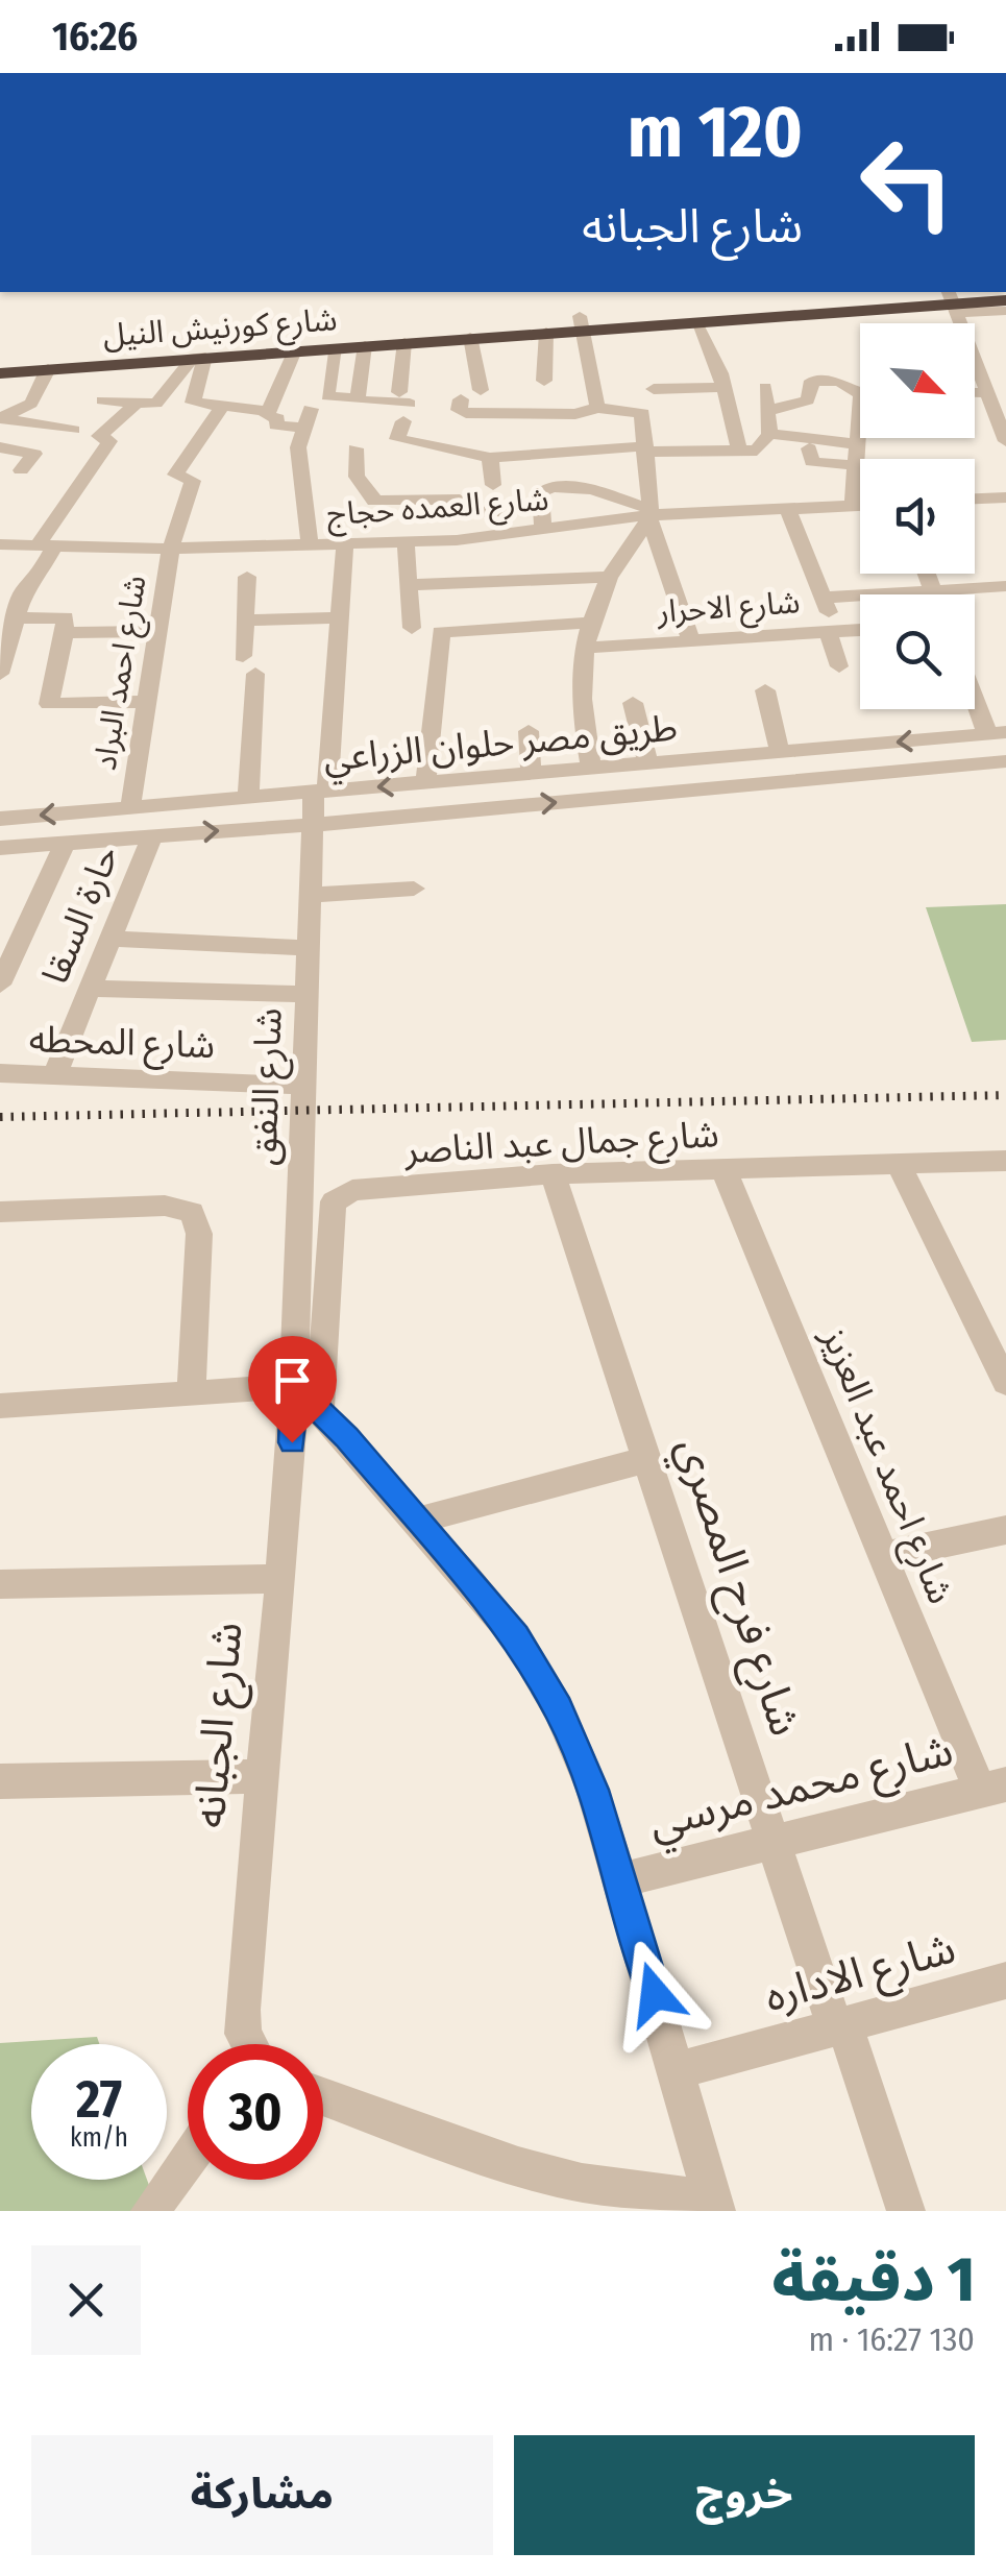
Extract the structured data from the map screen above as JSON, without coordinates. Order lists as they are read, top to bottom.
{
  "streets": {
    "highway": ["شارع كورنيش النيل"],
    "street": [
      "شارع العمده حجاج",
      "شارع الاحرار",
      "شارع احمد البراد",
      "طريق مصر حلوان الزراعي",
      "حارة السقا",
      "شارع المحطه",
      "شارع النفق",
      "شارع جمال عبد الناصر",
      "شارع احمد عبد العزيز",
      "شارع فرح المصري",
      "شارع الجبانه",
      "شارع محمد مرسي",
      "شارع الاداره"
    ]
  },
  "crossings": [
    ["شارع العمده حجاج", "شارع احمد البراد"],
    ["شارع العمده حجاج", "شارع النفق"],
    ["شارع احمد البراد", "طريق مصر حلوان الزراعي"],
    ["طريق مصر حلوان الزراعي", "حارة السقا"],
    ["طريق مصر حلوان الزراعي", "شارع النفق"],
    ["حارة السقا", "شارع المحطه"],
    ["شارع المحطه", "شارع النفق"],
    ["شارع النفق", "شارع الجبانه"],
    ["شارع جمال عبد الناصر", "شارع احمد عبد العزيز"],
    ["شارع جمال عبد الناصر", "شارع فرح المصري"],
    ["شارع احمد عبد العزيز", "شارع محمد مرسي"],
    ["شارع فرح المصري", "شارع محمد مرسي"],
    ["شارع فرح المصري", "شارع الاداره"]
  ],
  "north": "bottom right",
  "page": {
    "status": "16:26",
    "turn": ["120 m", "شارع الجبانه"],
    "speed": "27 km/h",
    "limit": "30",
    "heading": ["1 دقيقة", "130 m · 16:27"],
    "buttons": ["خروج", "مشاركة"]
  }
}
